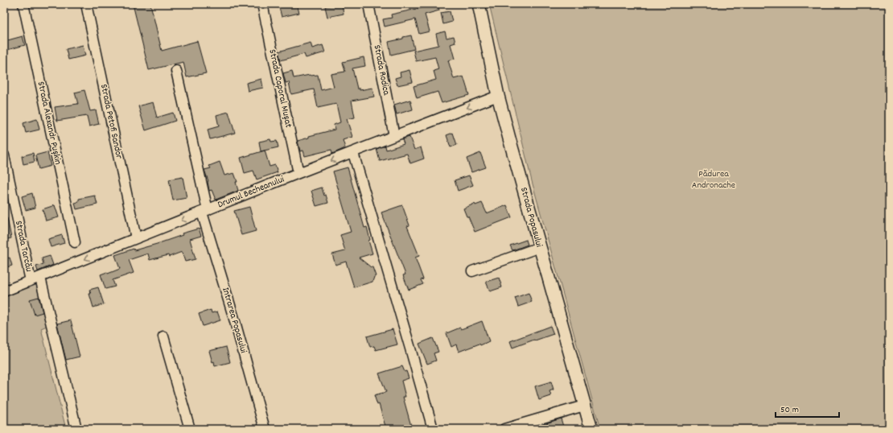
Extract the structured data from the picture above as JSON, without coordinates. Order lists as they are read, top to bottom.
{
  "streets": {
    "street": [
      "Strada Rodica",
      "Strada Caporal Mușat",
      "Strada Petofi Sandor",
      "Strada Alexandr Pușkin",
      "Drumul Becheanului",
      "Strada Popasului",
      "Strada Tarcău",
      "Intrarea Popasului"
    ]
  },
  "crossings": [
    ["Strada Rodica", "Drumul Becheanului"],
    ["Strada Caporal Mușat", "Drumul Becheanului"],
    ["Strada Petofi Sandor", "Drumul Becheanului"],
    ["Drumul Becheanului", "Strada Popasului"],
    ["Drumul Becheanului", "Strada Tarcău"],
    ["Drumul Becheanului", "Intrarea Popasului"]
  ],
  "one_way": ["Drumul Becheanului"],
  "parks": ["Pădurea Andronache"],
  "scale_bar": "50 m"
}
